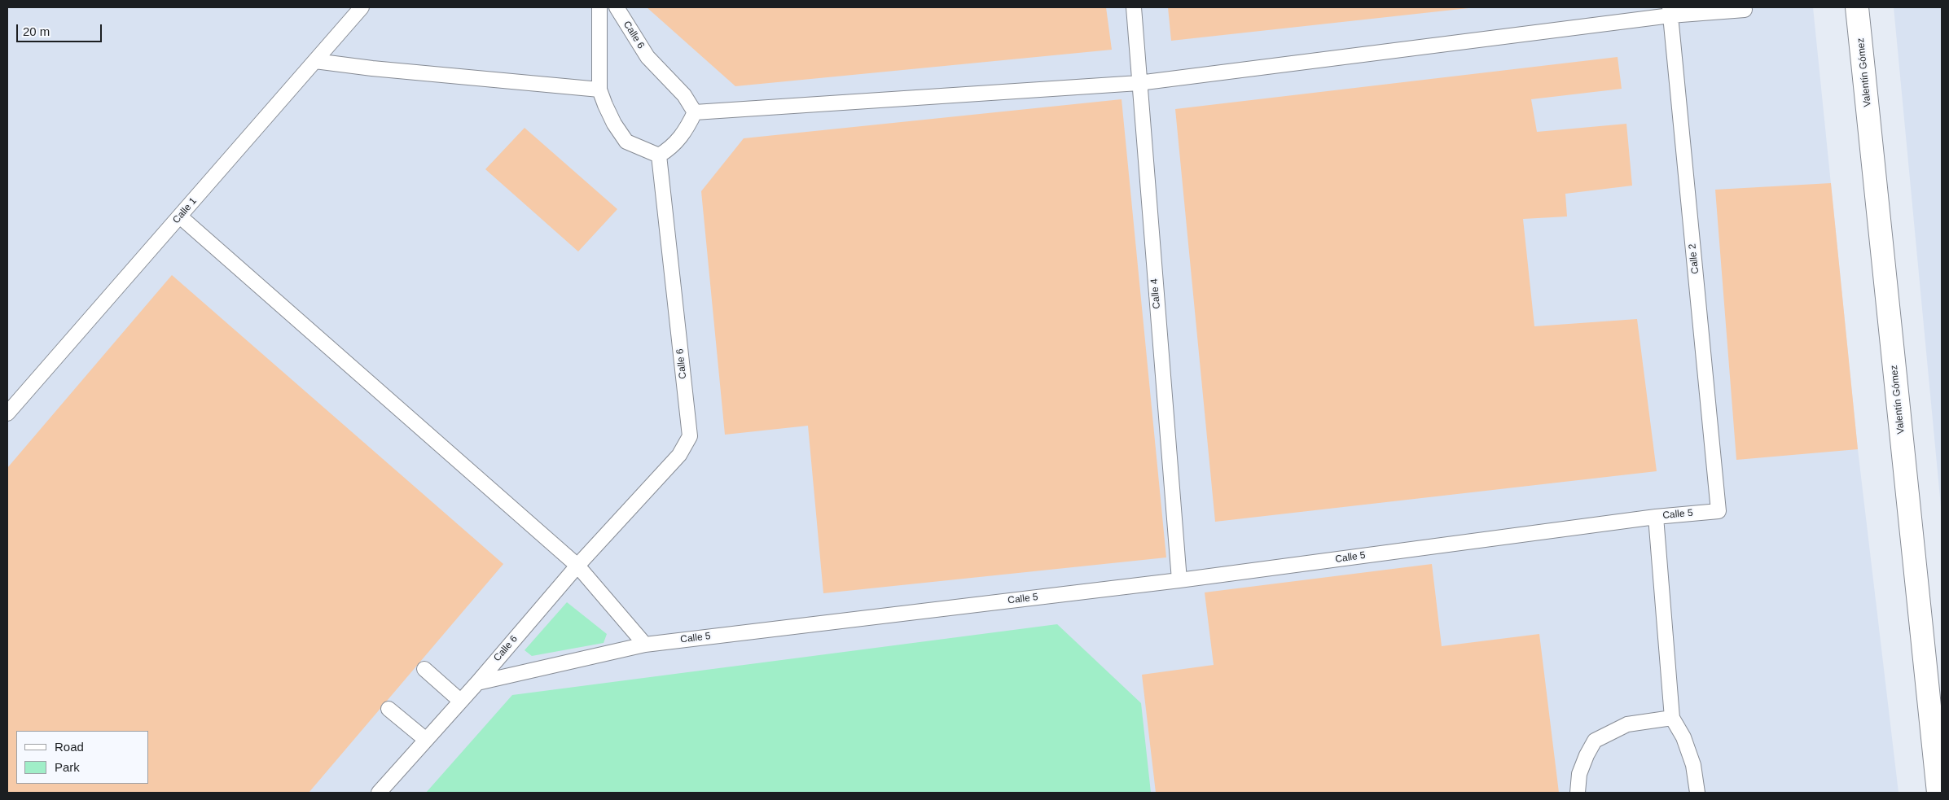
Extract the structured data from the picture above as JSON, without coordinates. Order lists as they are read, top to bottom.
{
  "streets": {
    "street": ["Valentín Gómez"],
    "lane": [
      "Calle 6",
      "Calle 1",
      "Calle 2",
      "Calle 4",
      "Calle 5"
    ]
  },
  "crossings": [
    ["Calle 6", "Calle 5"],
    ["Calle 2", "Calle 5"],
    ["Calle 4", "Calle 5"]
  ],
  "legend": ["Road", "Park"],
  "scale_bar": "20 m"
}
